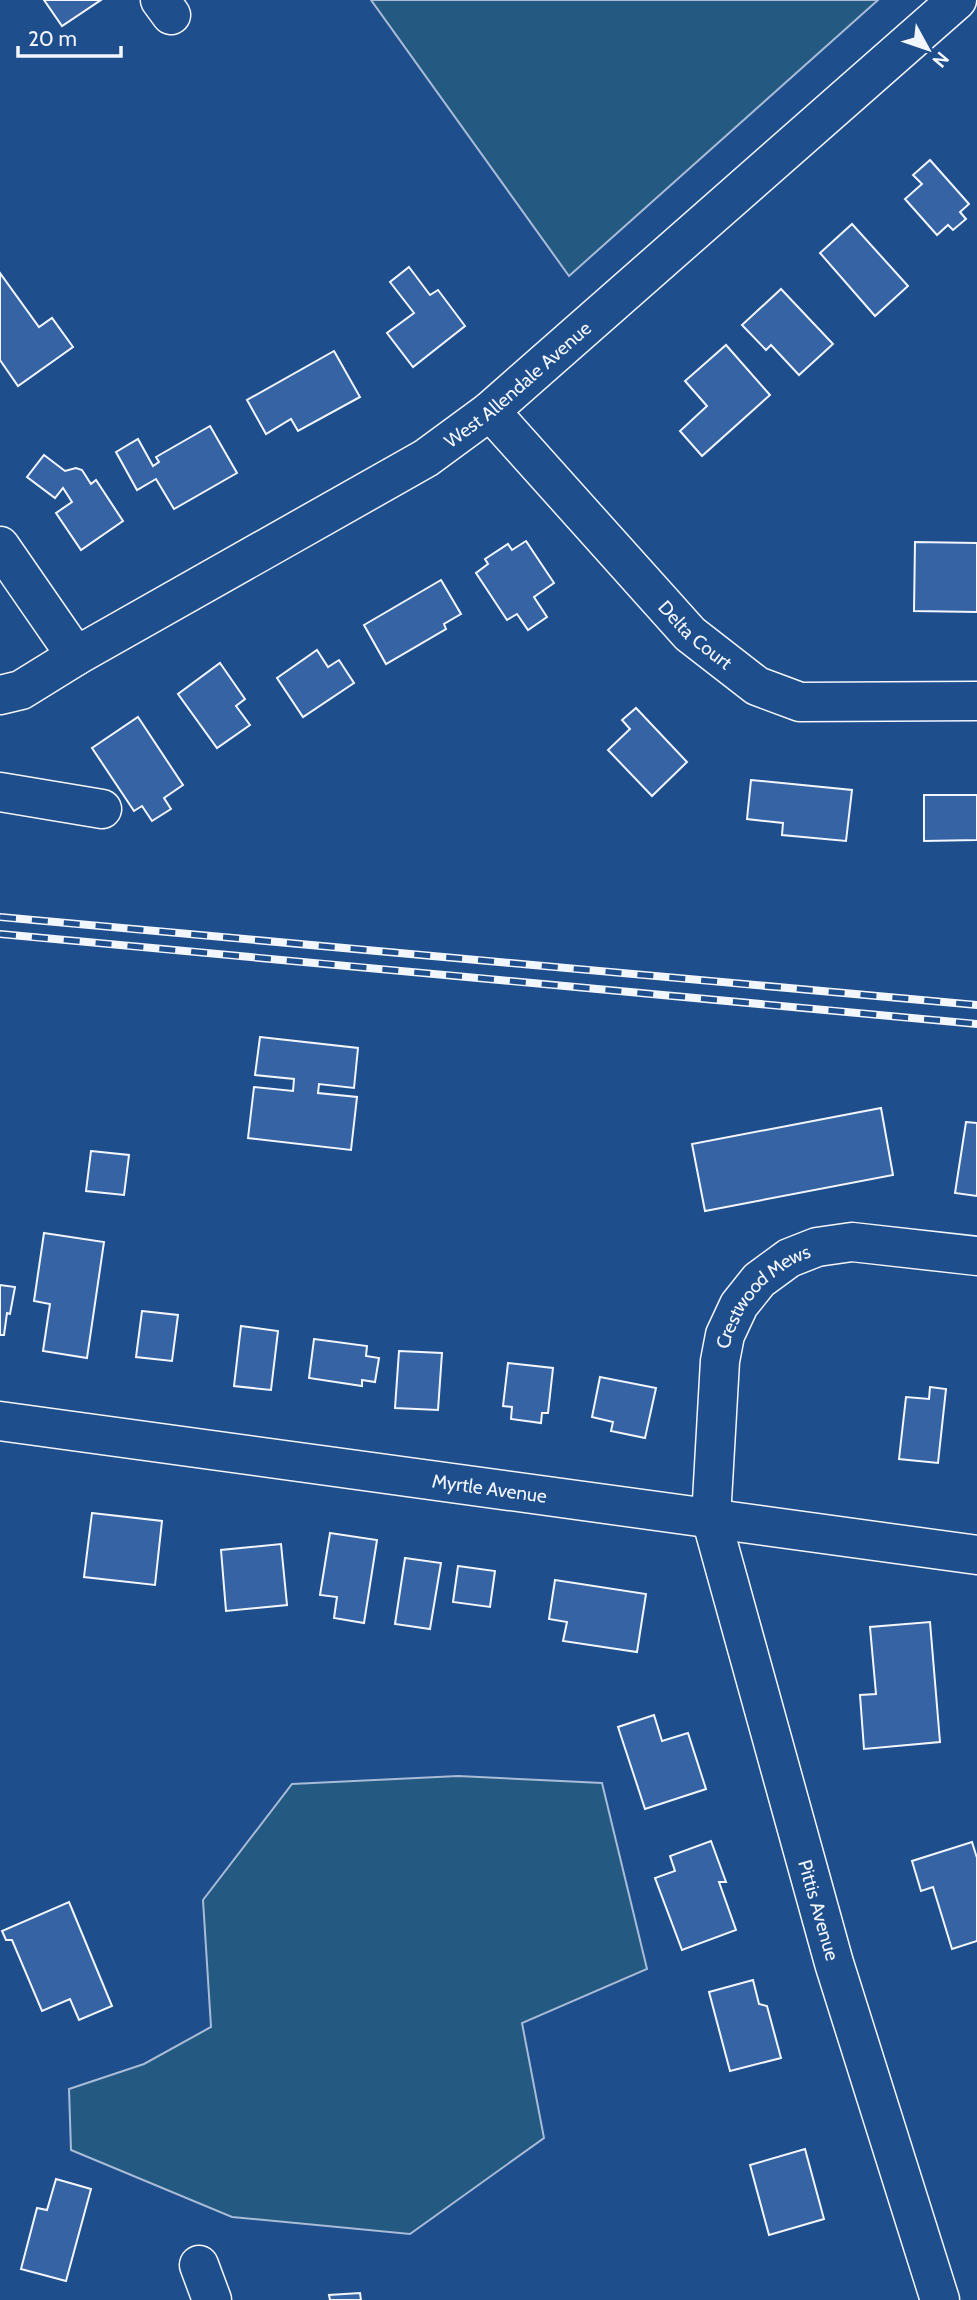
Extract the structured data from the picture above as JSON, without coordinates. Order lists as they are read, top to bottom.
{
  "streets": {
    "street": [
      "West Allendale Avenue",
      "Delta Court",
      "Crestwood Mews",
      "Myrtle Avenue",
      "Pittis Avenue"
    ]
  },
  "crossings": [
    ["West Allendale Avenue", "Delta Court"],
    ["Crestwood Mews", "Myrtle Avenue"],
    ["Crestwood Mews", "Pittis Avenue"],
    ["Myrtle Avenue", "Pittis Avenue"]
  ],
  "scale_bar": "20 m",
  "north": "bottom right"
}
